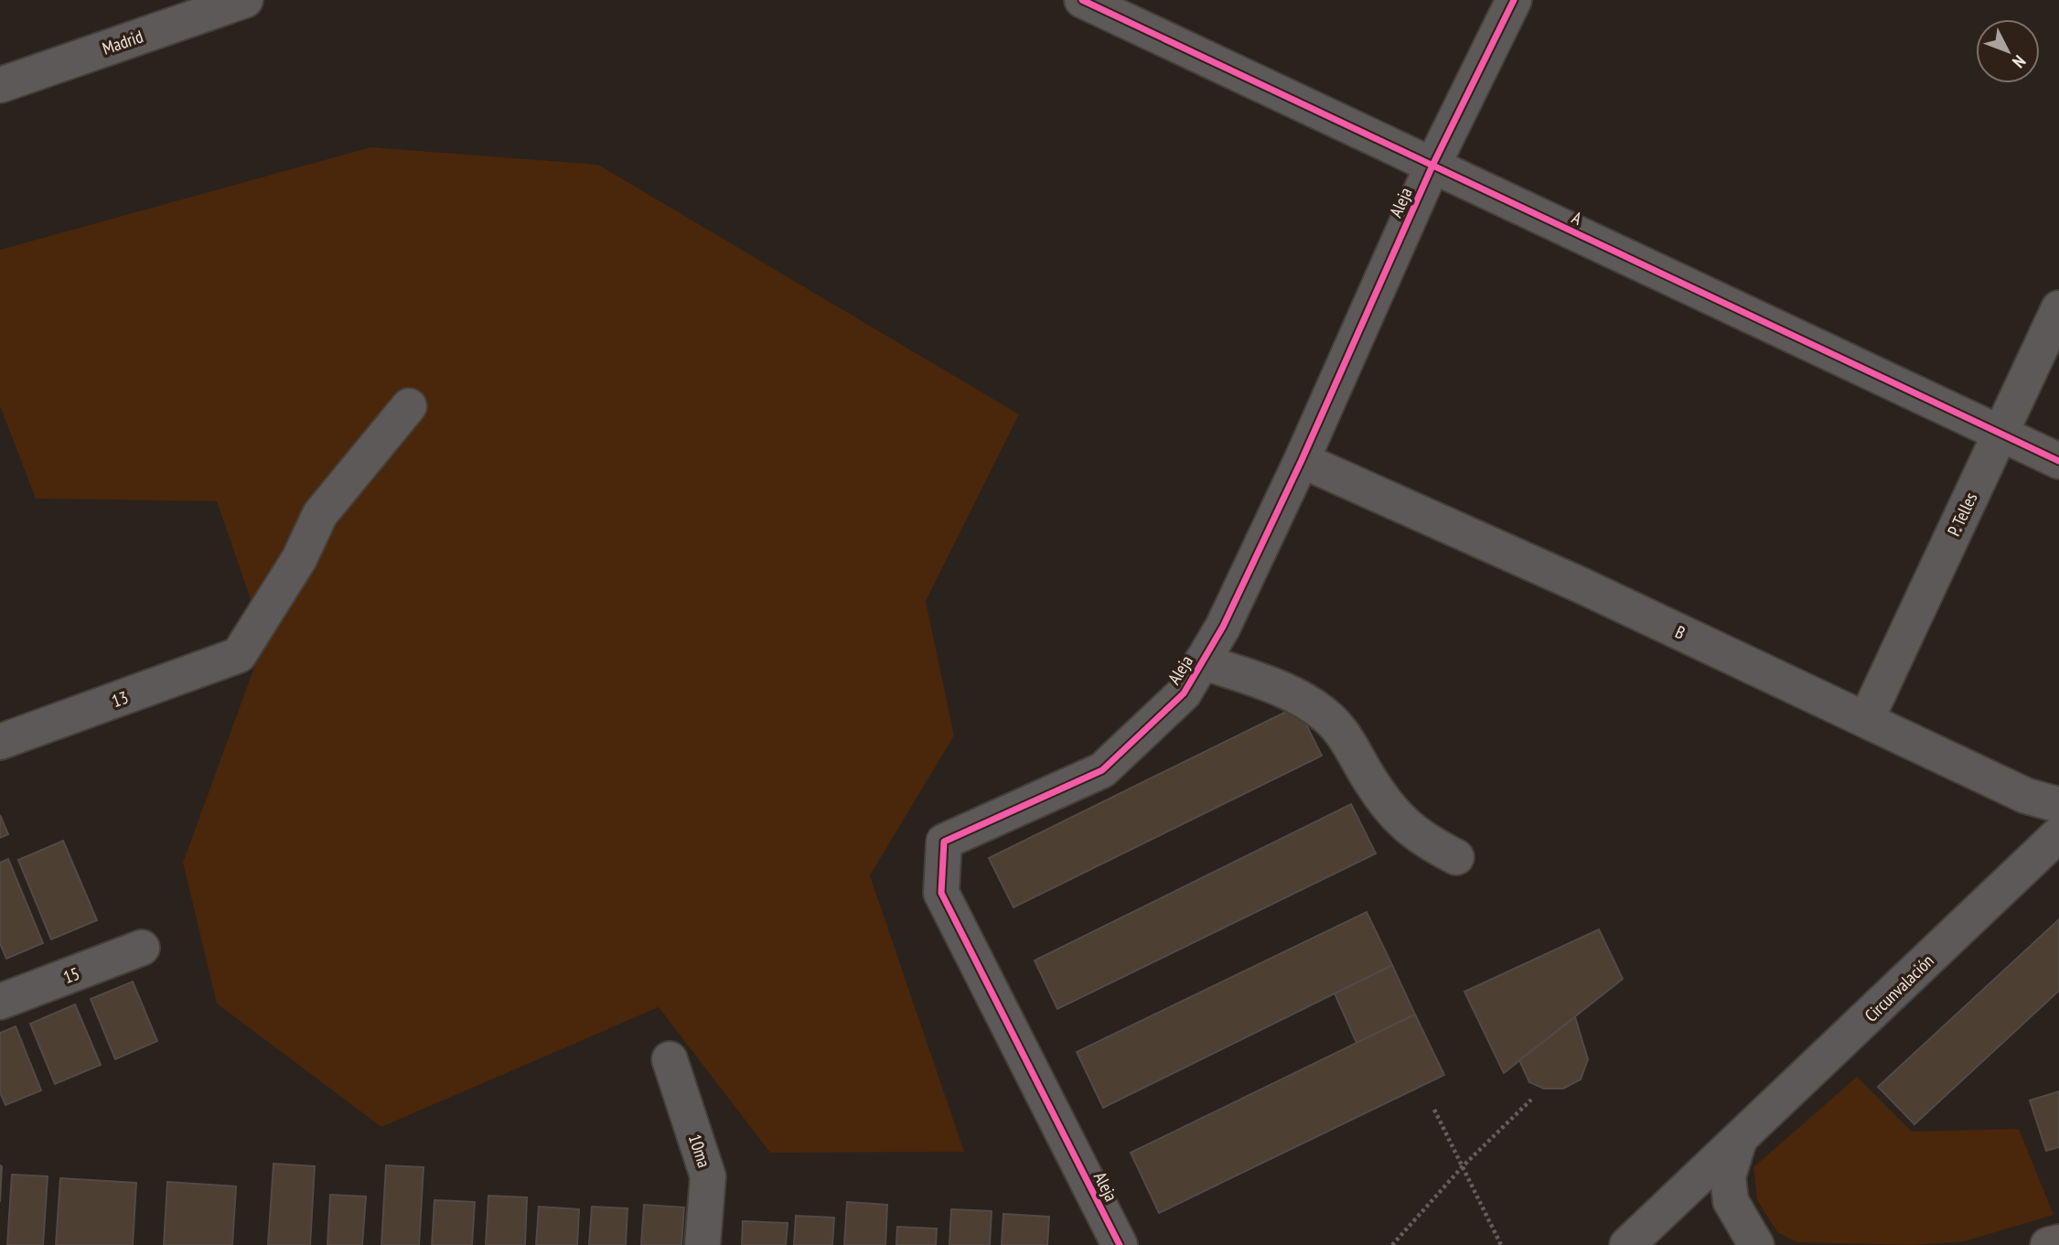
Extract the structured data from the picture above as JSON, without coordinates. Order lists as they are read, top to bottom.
{
  "streets": {
    "street": [
      "Madrid",
      "Aleja",
      "A",
      "P. Telles",
      "B",
      "13",
      "15",
      "Circunvalación",
      "10ma"
    ]
  },
  "crossings": [
    ["Aleja", "A"],
    ["Aleja", "B"],
    ["A", "P. Telles"],
    ["P. Telles", "B"]
  ],
  "north": "bottom right"
}
